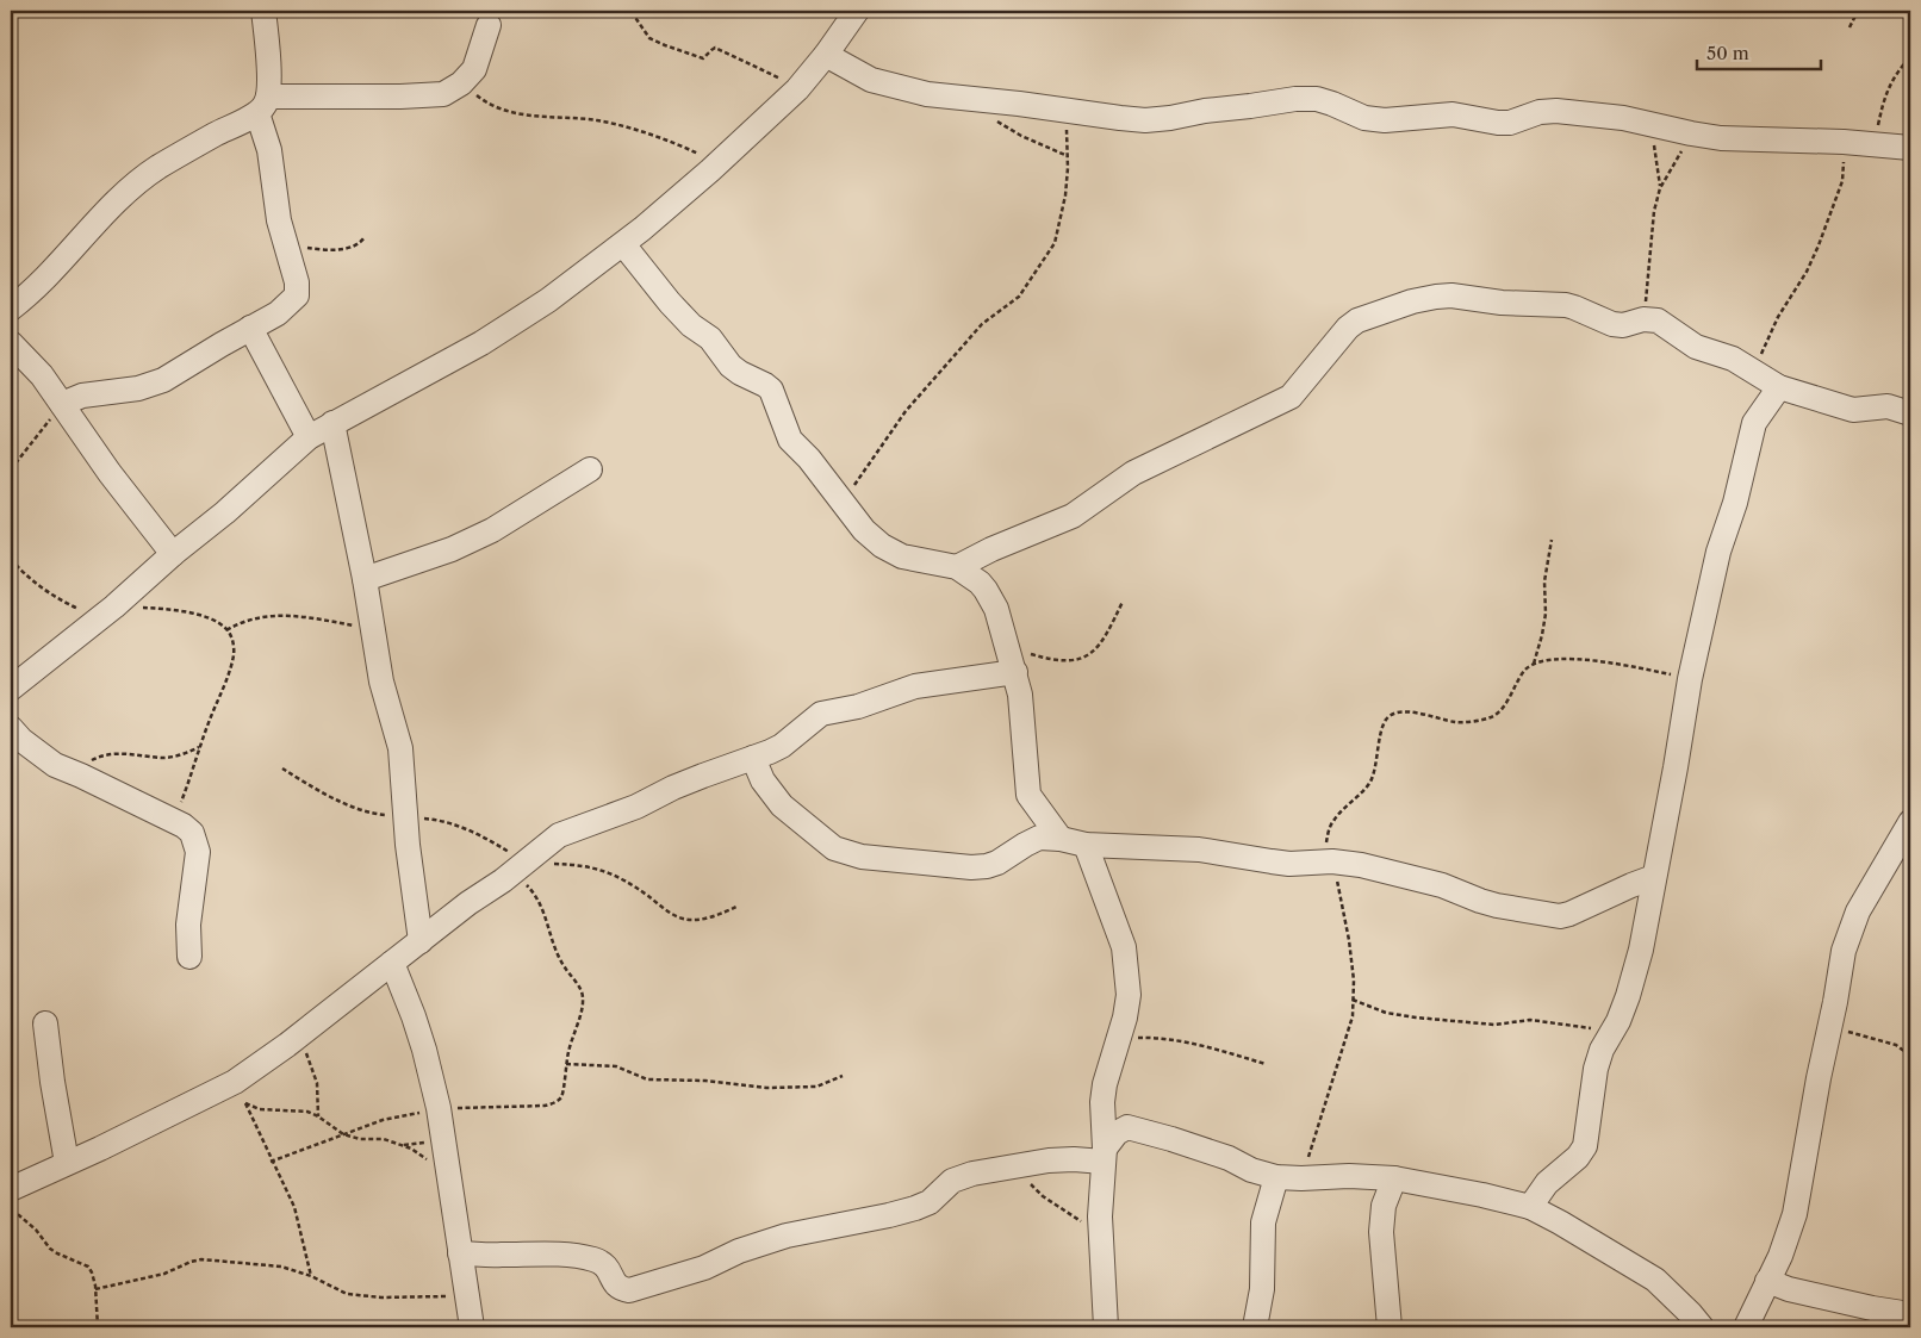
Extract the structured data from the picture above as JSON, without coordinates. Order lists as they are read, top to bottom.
{
  "scale_bar": "50 m"
}
